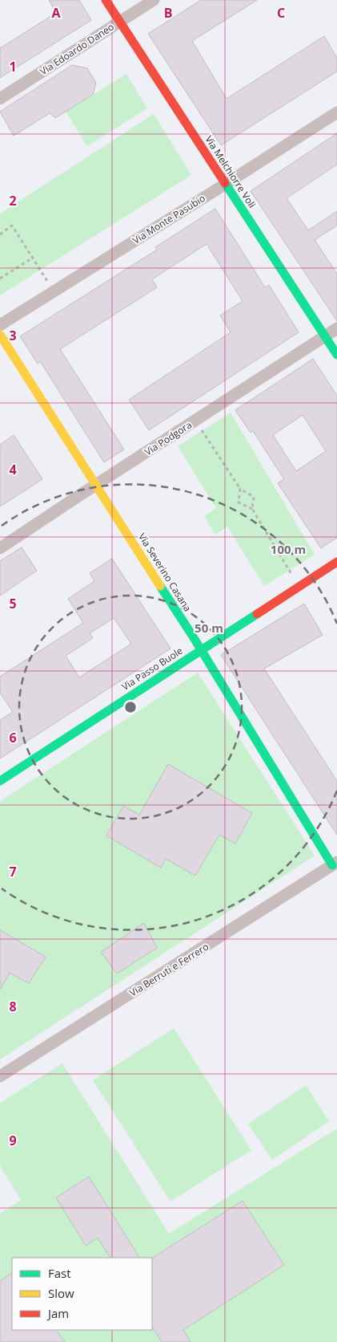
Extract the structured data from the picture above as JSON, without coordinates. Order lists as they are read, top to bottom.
{
  "streets": {
    "street": [
      "Via Edoardo Daneo",
      "Via Melchiorre Voli",
      "Via Monte Pasubio",
      "Via Podgora",
      "Via Severino Casana",
      "Via Passo Buole",
      "Via Berruti e Ferrero"
    ]
  },
  "crossings": [
    ["Via Edoardo Daneo", "Via Melchiorre Voli"],
    ["Via Melchiorre Voli", "Via Monte Pasubio"],
    ["Via Melchiorre Voli", "Via Podgora"],
    ["Via Podgora", "Via Severino Casana"],
    ["Via Severino Casana", "Via Passo Buole"],
    ["Via Severino Casana", "Via Berruti e Ferrero"]
  ],
  "legend": ["Fast", "Slow", "Jam"],
  "grid": {
    "columns": ["A", "B", "C"],
    "rows": [
      "1",
      "2",
      "3",
      "4",
      "5",
      "6",
      "7",
      "8",
      "9"
    ]
  },
  "rings": ["100 m", "50 m"]
}
